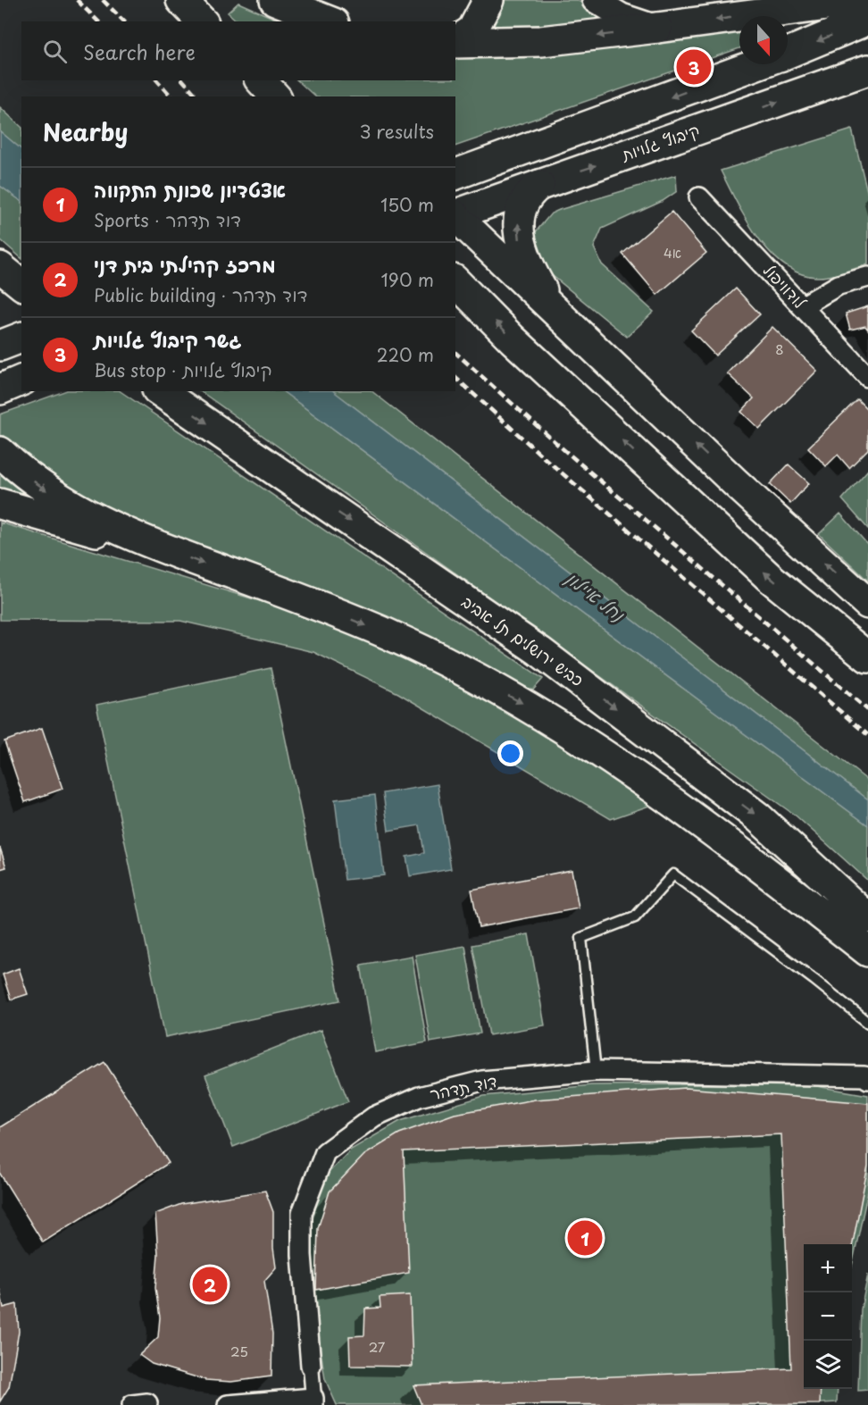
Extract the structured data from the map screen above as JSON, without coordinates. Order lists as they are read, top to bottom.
{
  "streets": {
    "main road": ["קיבוץ גלויות", "כביש ירושלים תל אביב"],
    "street": ["לודוויפול", "דוד תדהר"]
  },
  "water": ["נחל איילון"],
  "house_numbers": [
    "4א",
    "8",
    "27",
    "25"
  ],
  "north": "bottom",
  "page": {
    "search": "Search here",
    "pins": ["3", "1", "2"],
    "heading": ["Nearby", "3 results"],
    "list": [
      {
        "mark": "1",
        "name": "אצטדיון שכונת התקווה",
        "note": "Sports · דוד תדהר",
        "value": "150 m"
      },
      {
        "mark": "2",
        "name": "מרכז קהילתי בית דני",
        "note": "Public building · דוד תדהר",
        "value": "190 m"
      },
      {
        "mark": "3",
        "name": "גשר קיבוץ גלויות",
        "note": "Bus stop · קיבוץ גלויות",
        "value": "220 m"
      }
    ],
    "map_buttons": ["+", "−"]
  }
}
